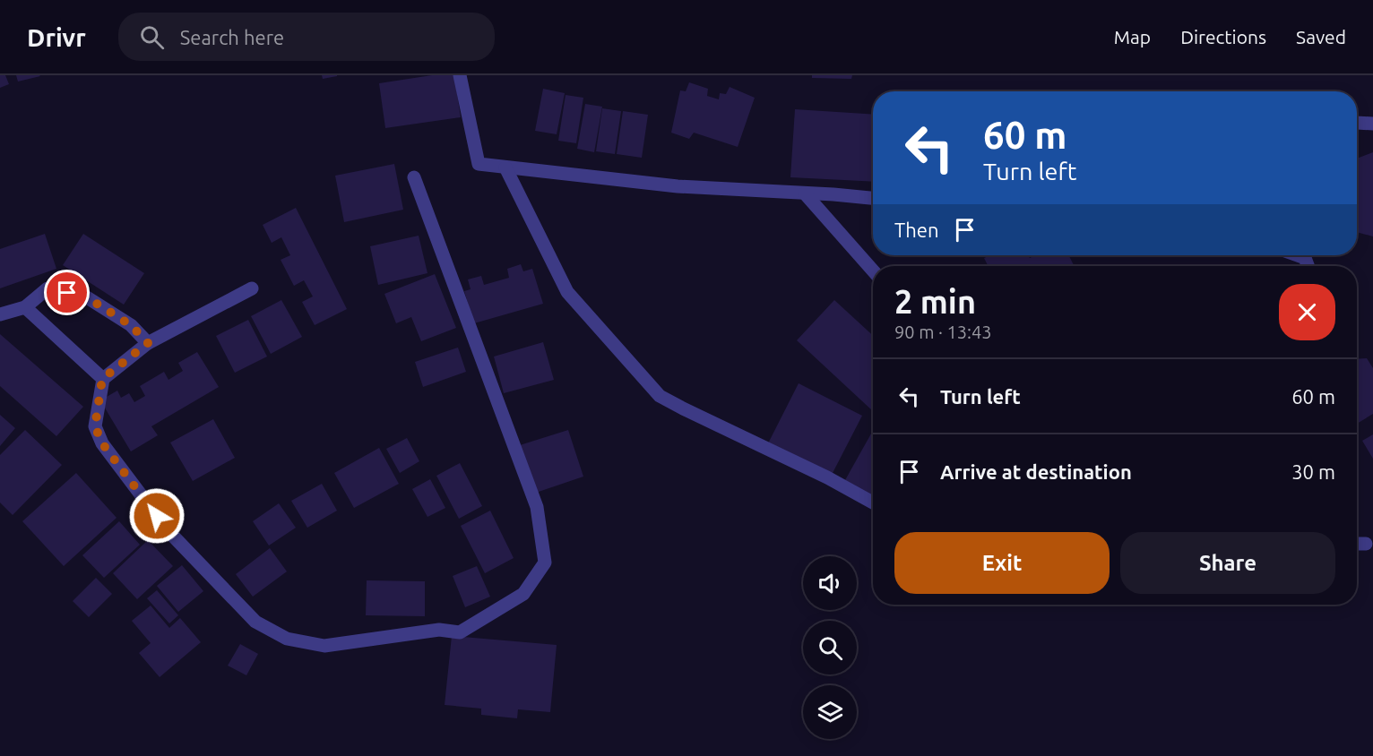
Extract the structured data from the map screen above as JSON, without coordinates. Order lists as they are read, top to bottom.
{
  "page": {
    "header": "Drivr",
    "search": "Search here",
    "nav": ["Map", "Directions", "Saved"],
    "turn": ["60 m", "Turn left"],
    "then": "Then",
    "heading": ["2 min", "90 m · 13:43"],
    "list": [
      {
        "name": "Turn left",
        "value": "60 m"
      },
      {
        "name": "Arrive at destination",
        "value": "30 m"
      }
    ],
    "buttons": ["Exit", "Share"]
  }
}
